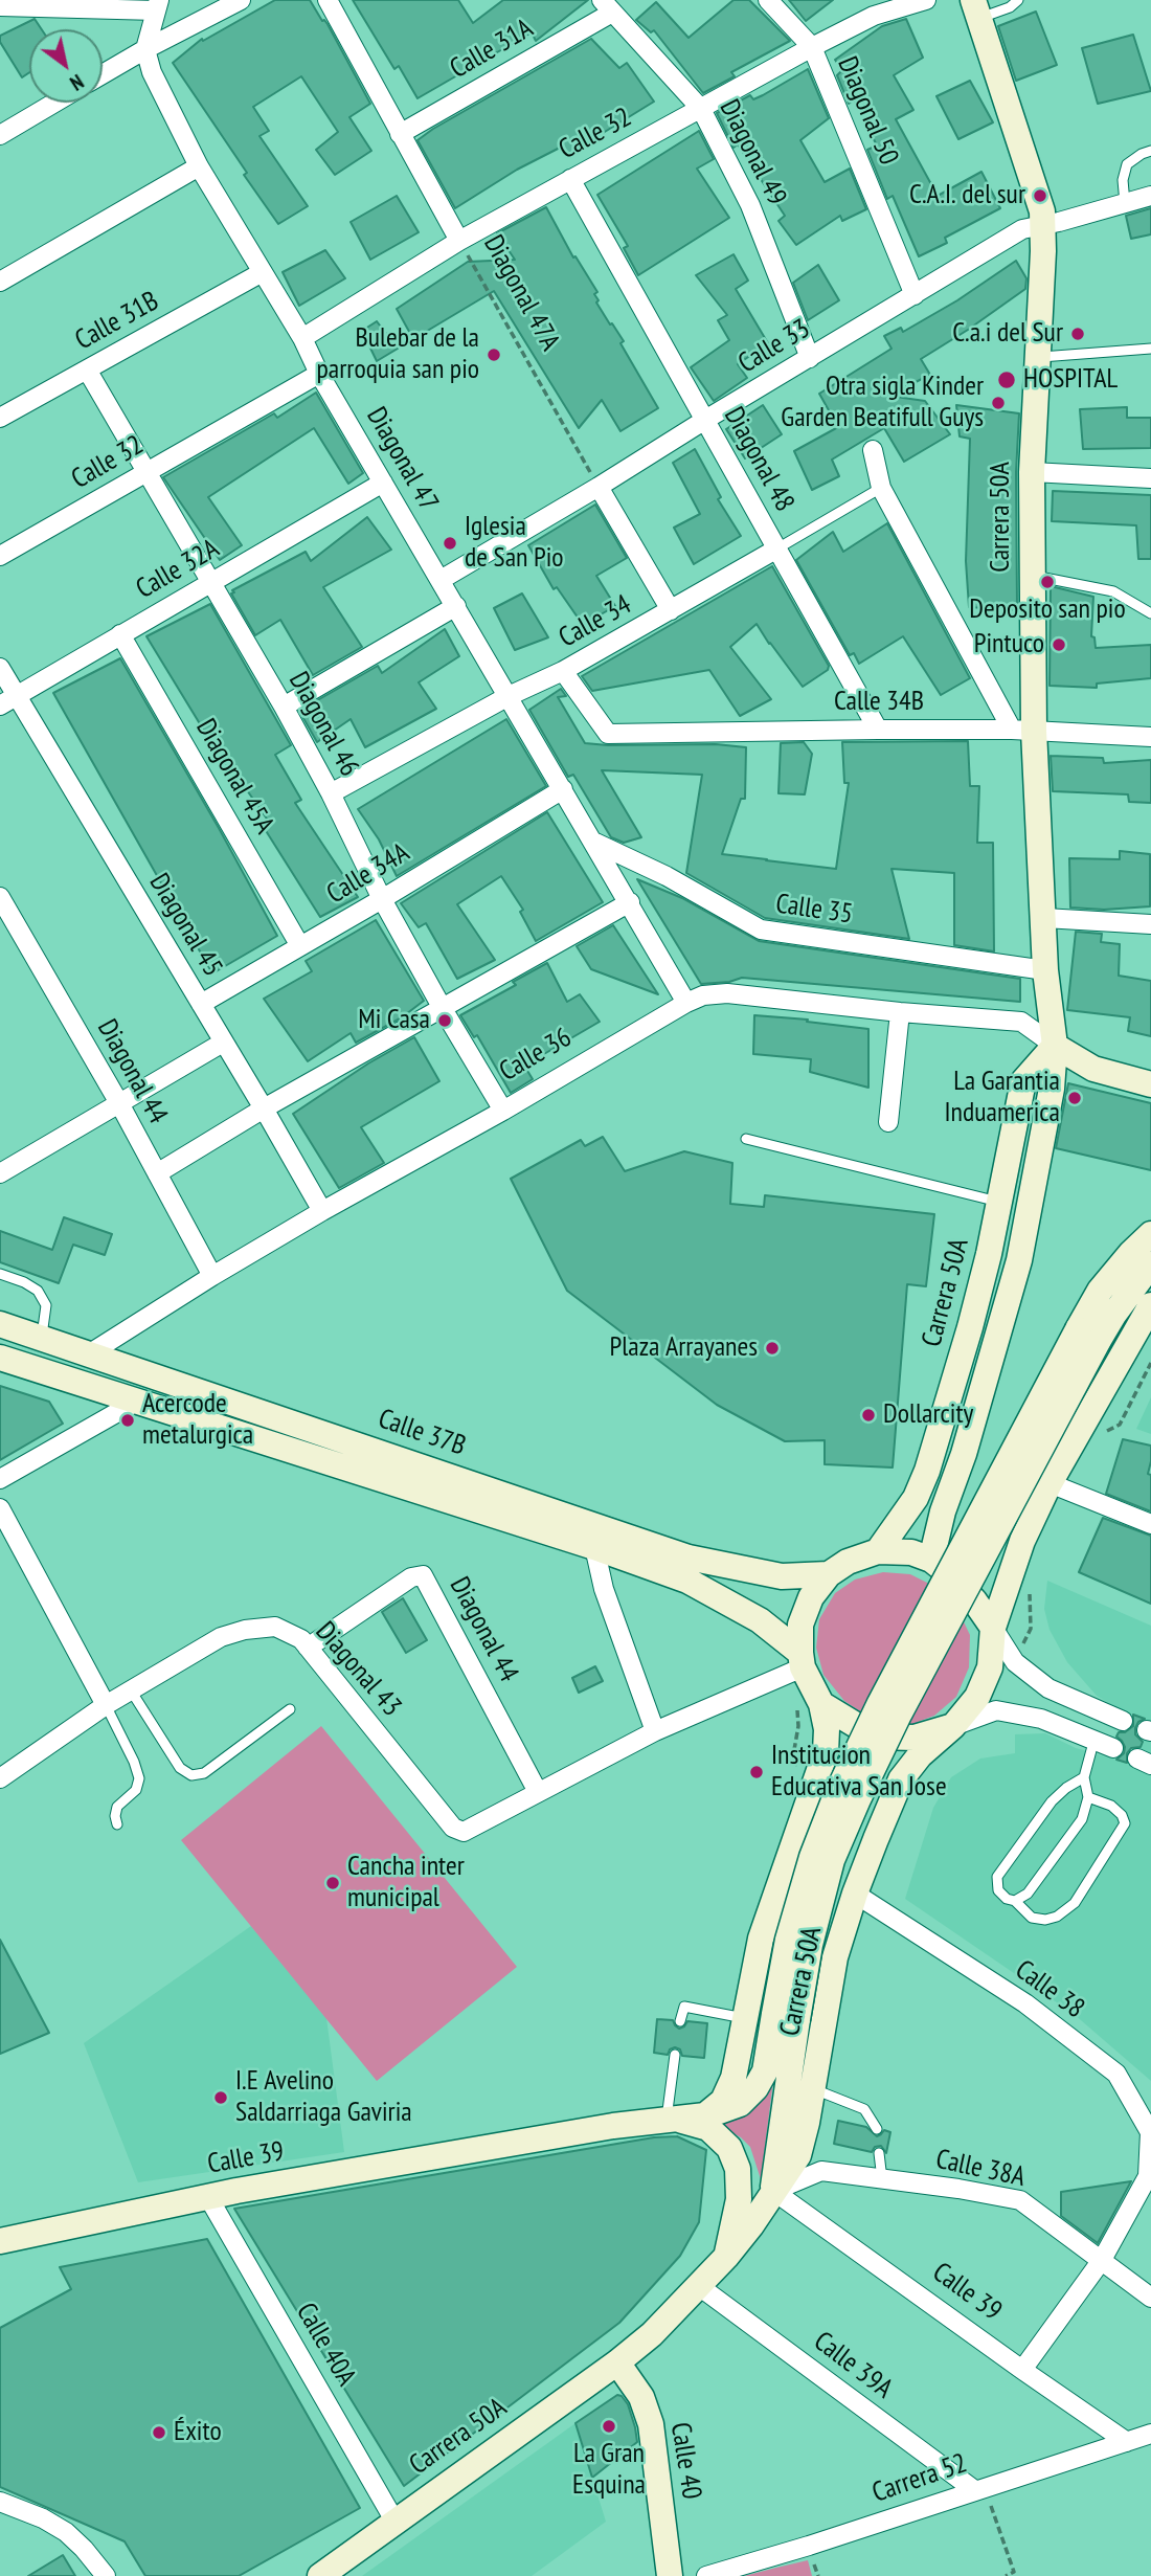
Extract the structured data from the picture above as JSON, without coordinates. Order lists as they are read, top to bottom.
{
  "streets": {
    "main road": [
      "Carrera 50A",
      "Calle 36",
      "Calle 37B",
      "Calle 39",
      "Calle 40"
    ],
    "street": [
      "Calle 31A",
      "Diagonal 50",
      "Calle 32",
      "Diagonal 49",
      "Diagonal 47A",
      "Calle 31B",
      "Calle 33",
      "Diagonal 47",
      "Diagonal 48",
      "Calle 32A",
      "Calle 34",
      "Calle 34B",
      "Diagonal 46",
      "Diagonal 45A",
      "Calle 34A",
      "Calle 35",
      "Diagonal 45",
      "Diagonal 44",
      "Diagonal 43",
      "Calle 38",
      "Calle 38A",
      "Calle 40A",
      "Calle 39A",
      "Carrera 52"
    ]
  },
  "crossings": [
    ["Calle 31A", "Diagonal 49"],
    ["Calle 31A", "Diagonal 47A"],
    ["Diagonal 50", "Calle 32"],
    ["Diagonal 50", "Calle 33"],
    ["Calle 32", "Diagonal 49"],
    ["Calle 32", "Diagonal 47A"],
    ["Calle 32", "Diagonal 47"],
    ["Calle 32", "Diagonal 48"],
    ["Calle 32", "Diagonal 46"],
    ["Diagonal 49", "Calle 33"],
    ["Diagonal 47A", "Calle 33"],
    ["Calle 31B", "Diagonal 47"],
    ["Calle 31B", "Diagonal 46"],
    ["Calle 33", "Diagonal 47"],
    ["Calle 33", "Diagonal 48"],
    ["Calle 33", "Carrera 50A"],
    ["Diagonal 47", "Calle 32A"],
    ["Diagonal 47", "Calle 34"],
    ["Diagonal 47", "Calle 34A"],
    ["Diagonal 47", "Calle 35"],
    ["Diagonal 47", "Calle 36"],
    ["Diagonal 48", "Calle 34"],
    ["Diagonal 48", "Calle 34B"],
    ["Carrera 50A", "Calle 34B"],
    ["Carrera 50A", "Calle 35"],
    ["Carrera 50A", "Calle 36"],
    ["Carrera 50A", "Calle 37B"],
    ["Carrera 50A", "Calle 38"],
    ["Carrera 50A", "Calle 39"],
    ["Carrera 50A", "Calle 38A"],
    ["Carrera 50A", "Calle 40A"],
    ["Carrera 50A", "Calle 39A"],
    ["Carrera 50A", "Calle 40"],
    ["Calle 32A", "Diagonal 46"],
    ["Calle 32A", "Diagonal 45A"],
    ["Calle 32A", "Diagonal 45"],
    ["Calle 34", "Calle 34B"],
    ["Calle 34", "Diagonal 46"],
    ["Diagonal 46", "Calle 34A"],
    ["Diagonal 46", "Calle 36"],
    ["Diagonal 45A", "Calle 34A"],
    ["Calle 34A", "Diagonal 45"],
    ["Diagonal 45", "Calle 36"],
    ["Calle 36", "Diagonal 44"],
    ["Calle 36", "Calle 37B"],
    ["Diagonal 44", "Diagonal 43"],
    ["Calle 38", "Calle 38A"],
    ["Calle 39", "Calle 38A"],
    ["Calle 39", "Calle 40A"],
    ["Calle 39", "Carrera 52"],
    ["Calle 39A", "Carrera 52"]
  ],
  "places": [
    "C.A.I. del sur",
    "C.a.i del Sur",
    "Bulebar de la parroquia san pio",
    "HOSPITAL",
    "Otra sigla Kinder Garden Beatifull Guys",
    "Iglesia de San Pio",
    "Deposito san pio",
    "Pintuco",
    "Mi Casa",
    "La Garantia Induamerica",
    "Plaza Arrayanes",
    "Dollarcity",
    "Acercode metalurgica",
    "Institucion Educativa San Jose",
    "Cancha inter municipal",
    "I.E Avelino Saldarriaga Gaviria",
    "La Gran Esquina",
    "Éxito"
  ],
  "north": "bottom right"
}
